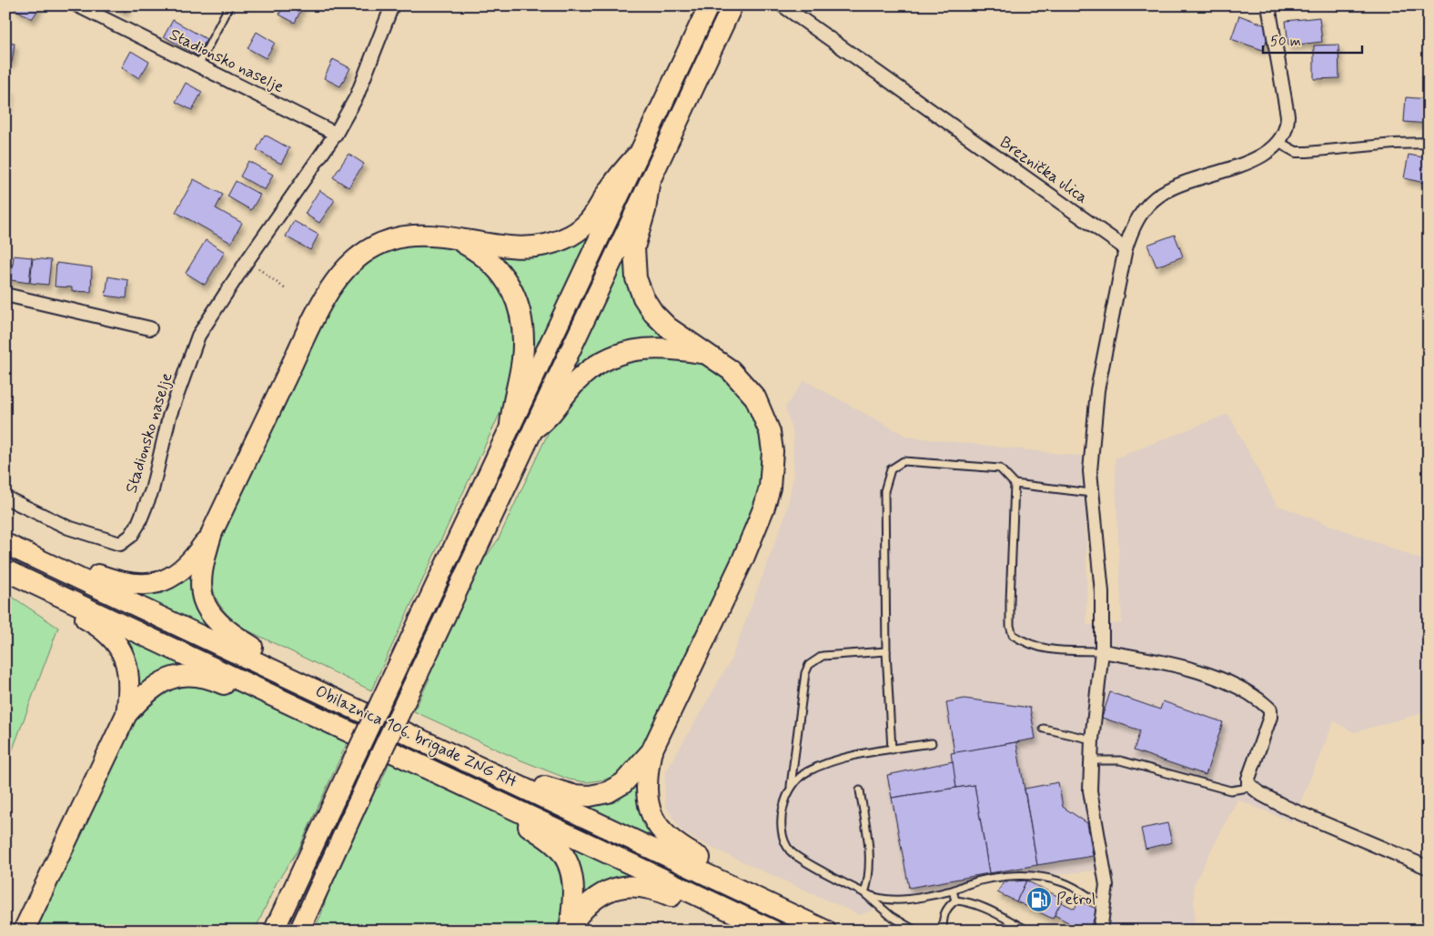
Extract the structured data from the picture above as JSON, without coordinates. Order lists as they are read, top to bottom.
{
  "streets": {
    "highway": ["Obilaznica 106. brigade ZNG RH"],
    "street": ["Stadionsko naselje", "Breznička ulica"]
  },
  "places": {
    "fuel station": ["Petrol"]
  },
  "scale_bar": "50 m"
}
